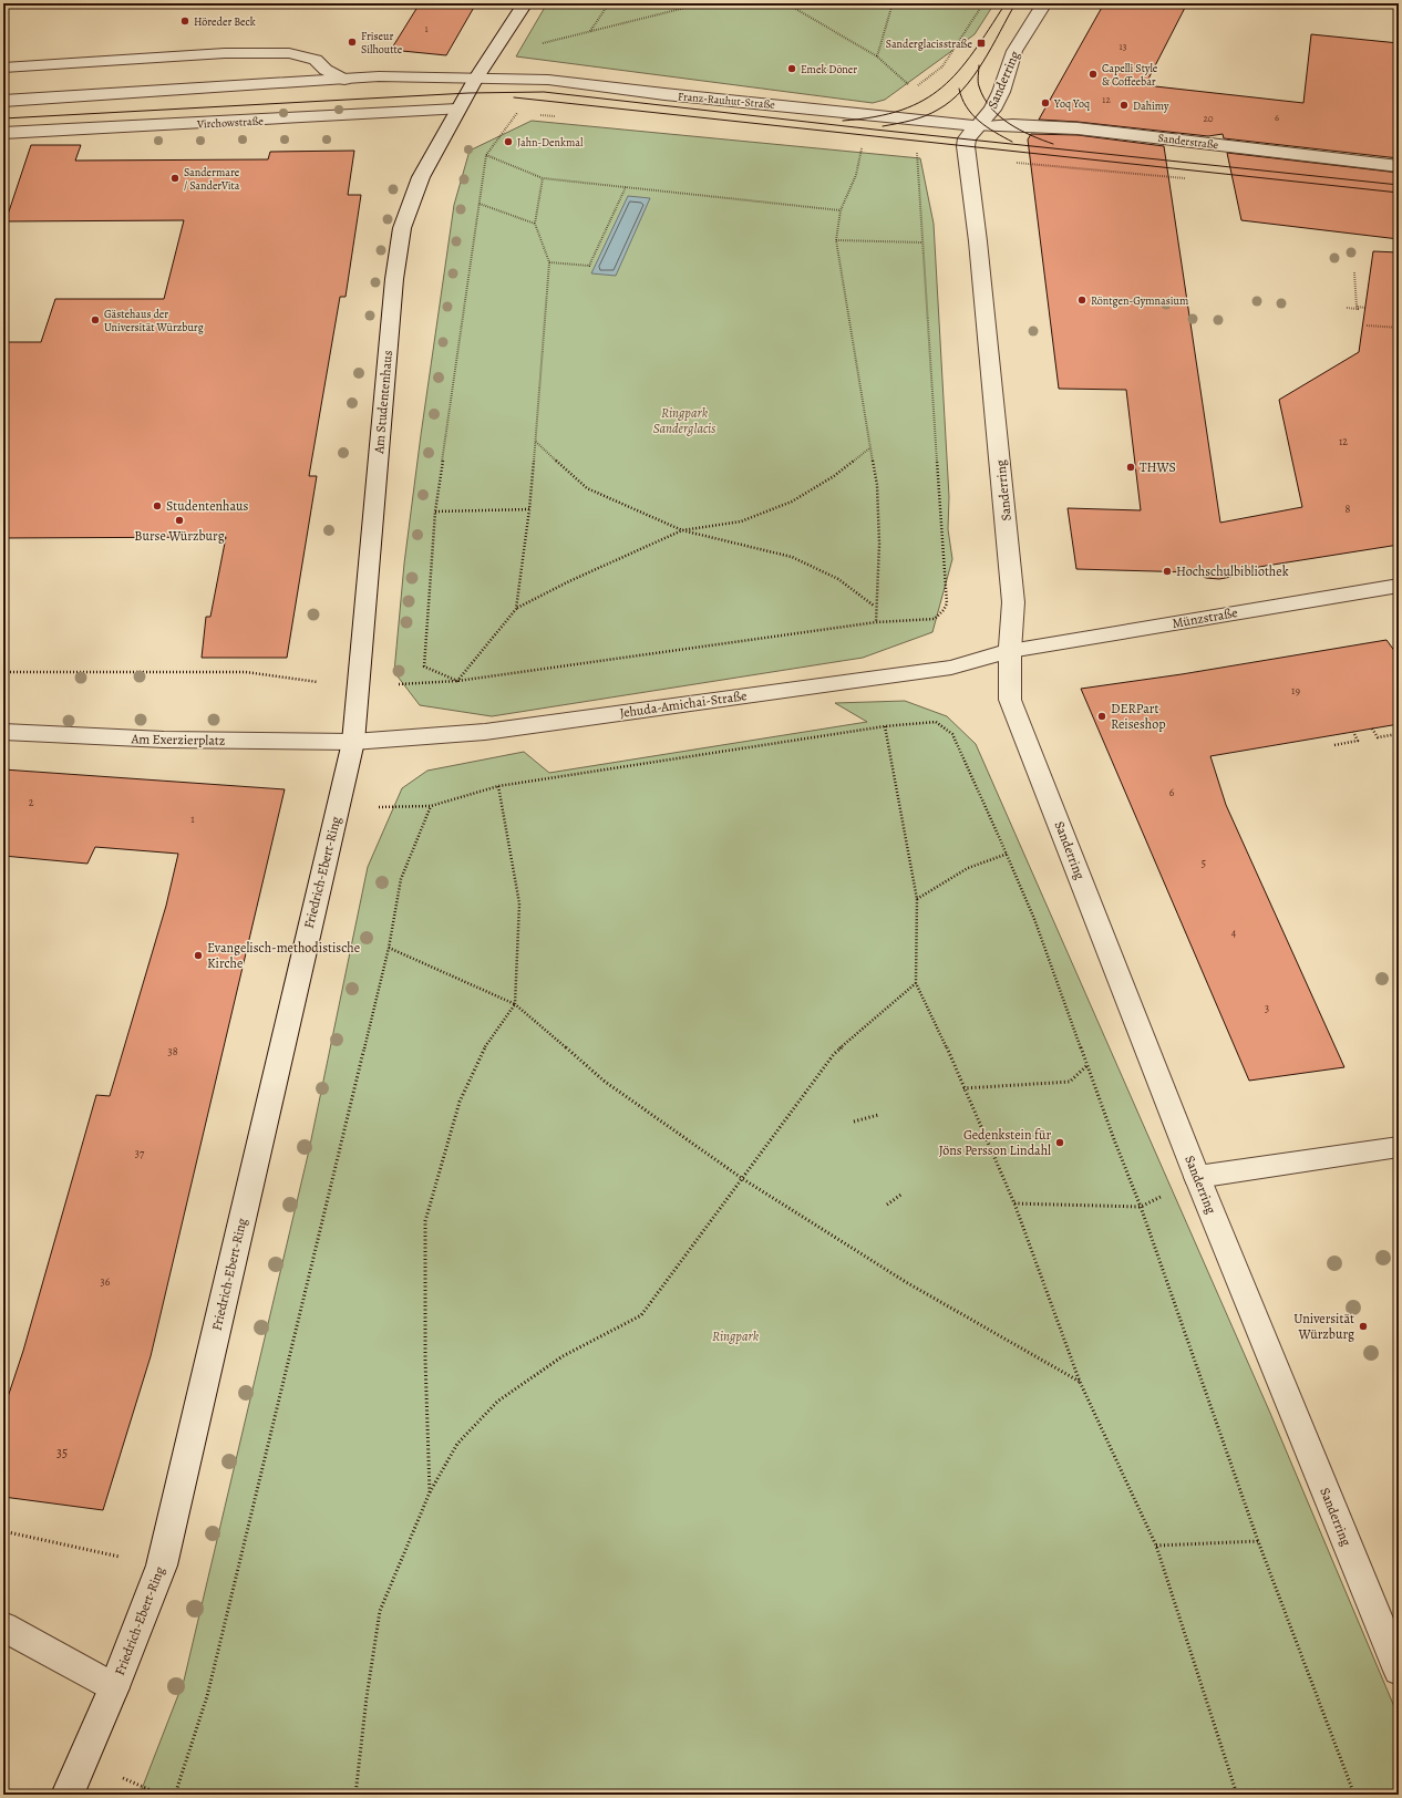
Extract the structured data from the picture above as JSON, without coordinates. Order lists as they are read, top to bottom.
{
  "streets": {
    "street": [
      "Sanderring",
      "Franz-Rauhut-Straße",
      "Virchowstraße",
      "Sanderstraße",
      "Am Studentenhaus",
      "Münzstraße",
      "Jehuda-Amichai-Straße",
      "Am Exerzierplatz",
      "Friedrich-Ebert-Ring"
    ]
  },
  "crossings": [
    ["Sanderring", "Franz-Rauhut-Straße"],
    ["Sanderring", "Sanderstraße"],
    ["Sanderring", "Münzstraße"],
    ["Sanderring", "Jehuda-Amichai-Straße"],
    ["Franz-Rauhut-Straße", "Sanderstraße"],
    ["Franz-Rauhut-Straße", "Am Studentenhaus"],
    ["Virchowstraße", "Am Studentenhaus"],
    ["Am Studentenhaus", "Jehuda-Amichai-Straße"],
    ["Am Studentenhaus", "Am Exerzierplatz"],
    ["Am Studentenhaus", "Friedrich-Ebert-Ring"],
    ["Münzstraße", "Jehuda-Amichai-Straße"],
    ["Jehuda-Amichai-Straße", "Am Exerzierplatz"],
    ["Jehuda-Amichai-Straße", "Friedrich-Ebert-Ring"],
    ["Am Exerzierplatz", "Friedrich-Ebert-Ring"]
  ],
  "parks": ["Ringpark Sanderglacis", "Ringpark"],
  "places": {
    "other": [
      "Höreder Beck",
      "Friseur Silhoutte",
      "Emek Döner",
      "Capelli Style & Coffeebar",
      "Yoq Yoq",
      "Dahimy",
      "Jahn-Denkmal",
      "Sandermare / SanderVita",
      "Röntgen-Gymnasium",
      "Gästehaus der Universität Würzburg",
      "THWS",
      "Studentenhaus",
      "Burse Würzburg",
      "Hochschulbibliothek",
      "DERPart Reiseshop",
      "Evangelisch-methodistische Kirche",
      "Gedenkstein für Jöns Persson Lindahl",
      "Universität Würzburg"
    ],
    "transit": ["Sanderglacisstraße"]
  },
  "house_numbers": [
    "1",
    "13",
    "12",
    "6",
    "20",
    "12",
    "8",
    "19",
    "6",
    "2",
    "1",
    "5",
    "4",
    "3",
    "38",
    "37",
    "36",
    "35"
  ]
}
